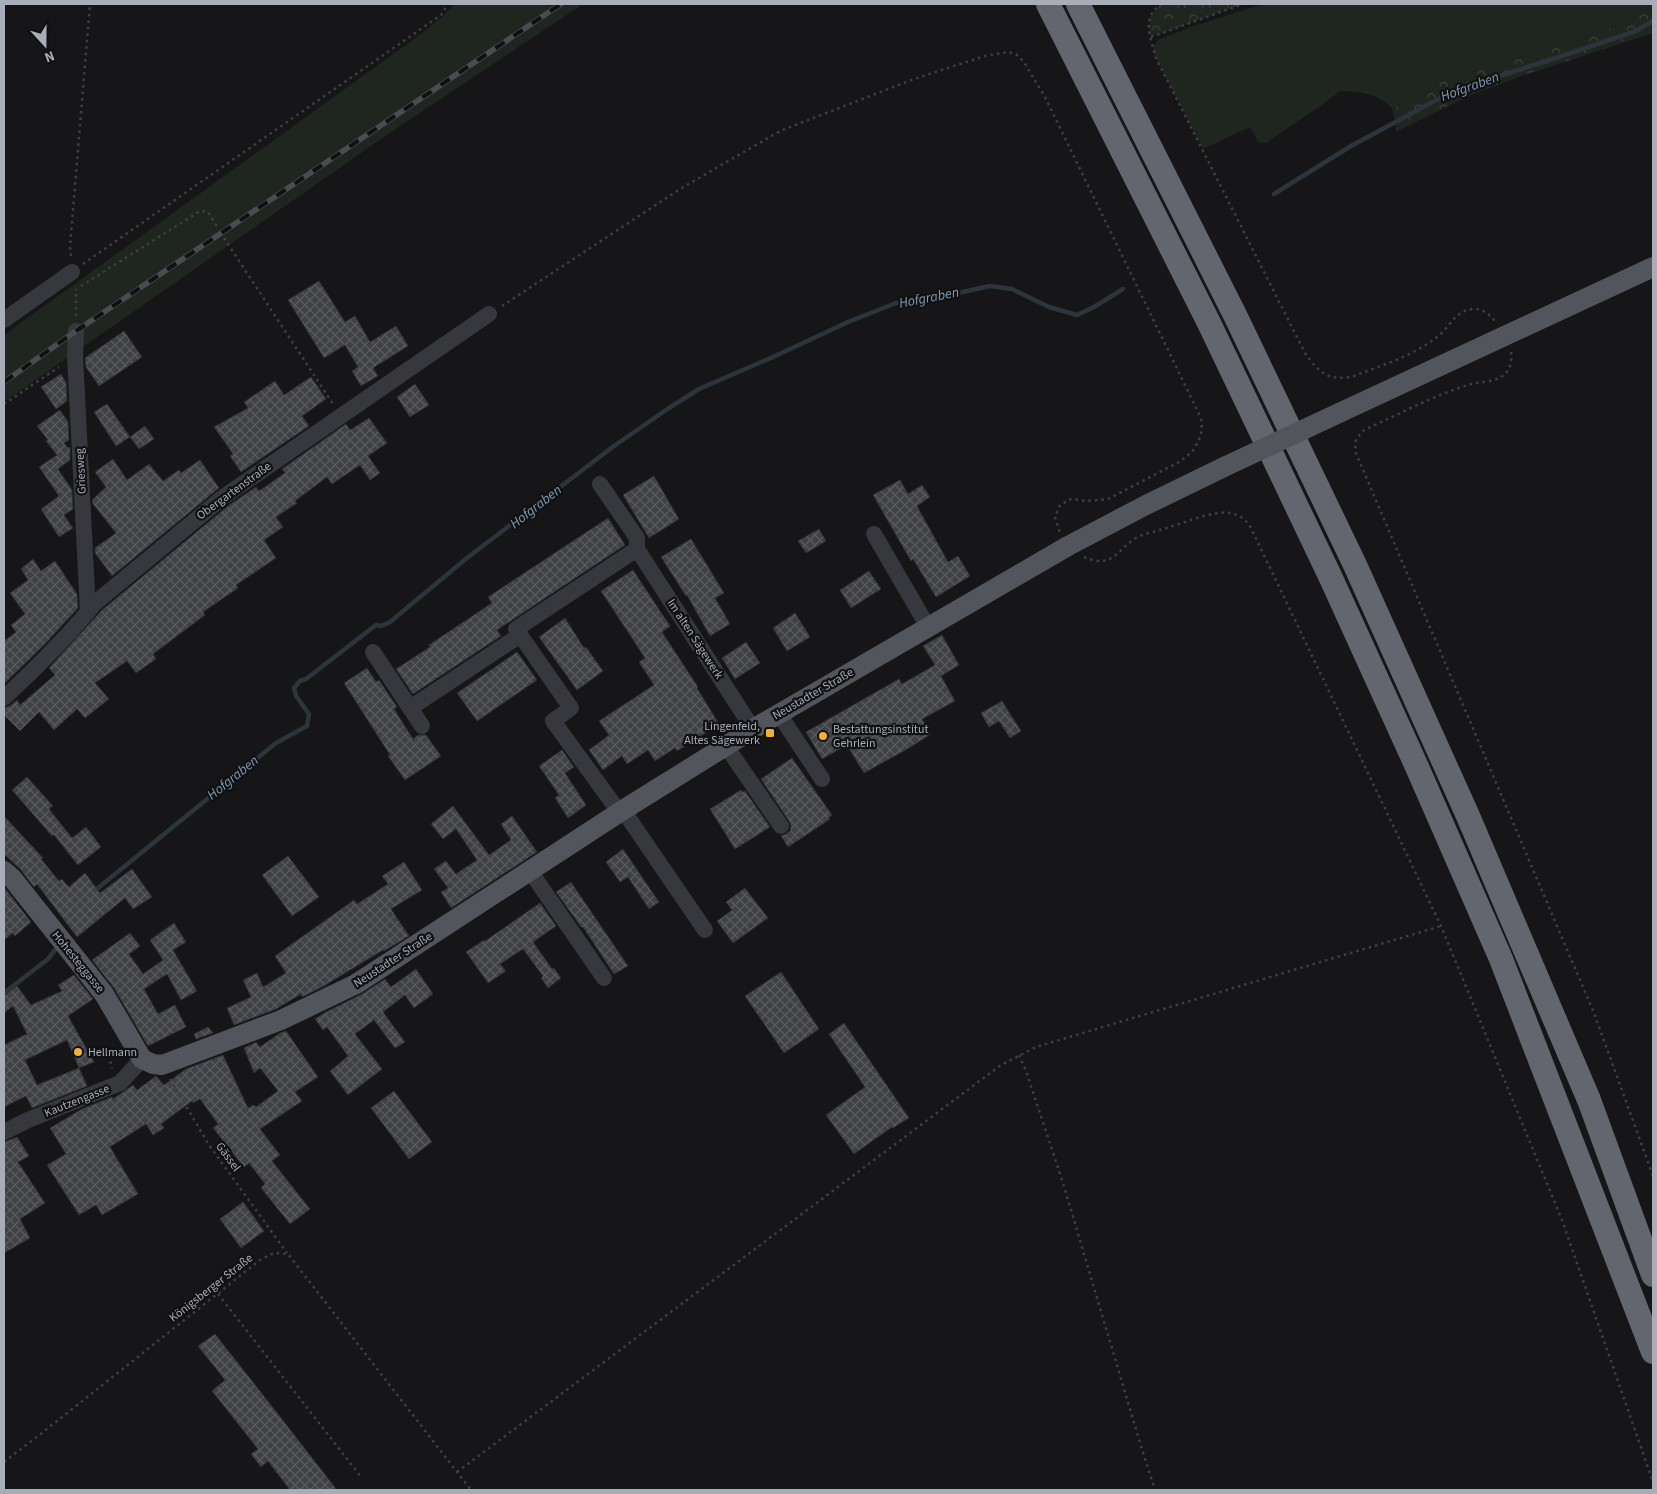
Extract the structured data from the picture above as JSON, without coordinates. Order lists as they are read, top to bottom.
{
  "streets": {
    "main road": ["Neustadter Straße", "Hohesteggasse"],
    "street": [
      "Griesweg",
      "Obergartenstraße",
      "Im alten Sägewerk",
      "Kautzengasse"
    ],
    "path": ["Gässel", "Königsberger Straße"]
  },
  "crossings": [
    ["Griesweg", "Obergartenstraße"],
    ["Im alten Sägewerk", "Neustadter Straße"],
    ["Neustadter Straße", "Gässel"],
    ["Hohesteggasse", "Kautzengasse"],
    ["Gässel", "Königsberger Straße"]
  ],
  "water": ["Hofgraben"],
  "places": {
    "transit": ["Lingenfeld, Altes Sägewerk"],
    "other": ["Bestattungsinstitut Gehrlein", "Hellmann"]
  },
  "north": "bottom"
}
